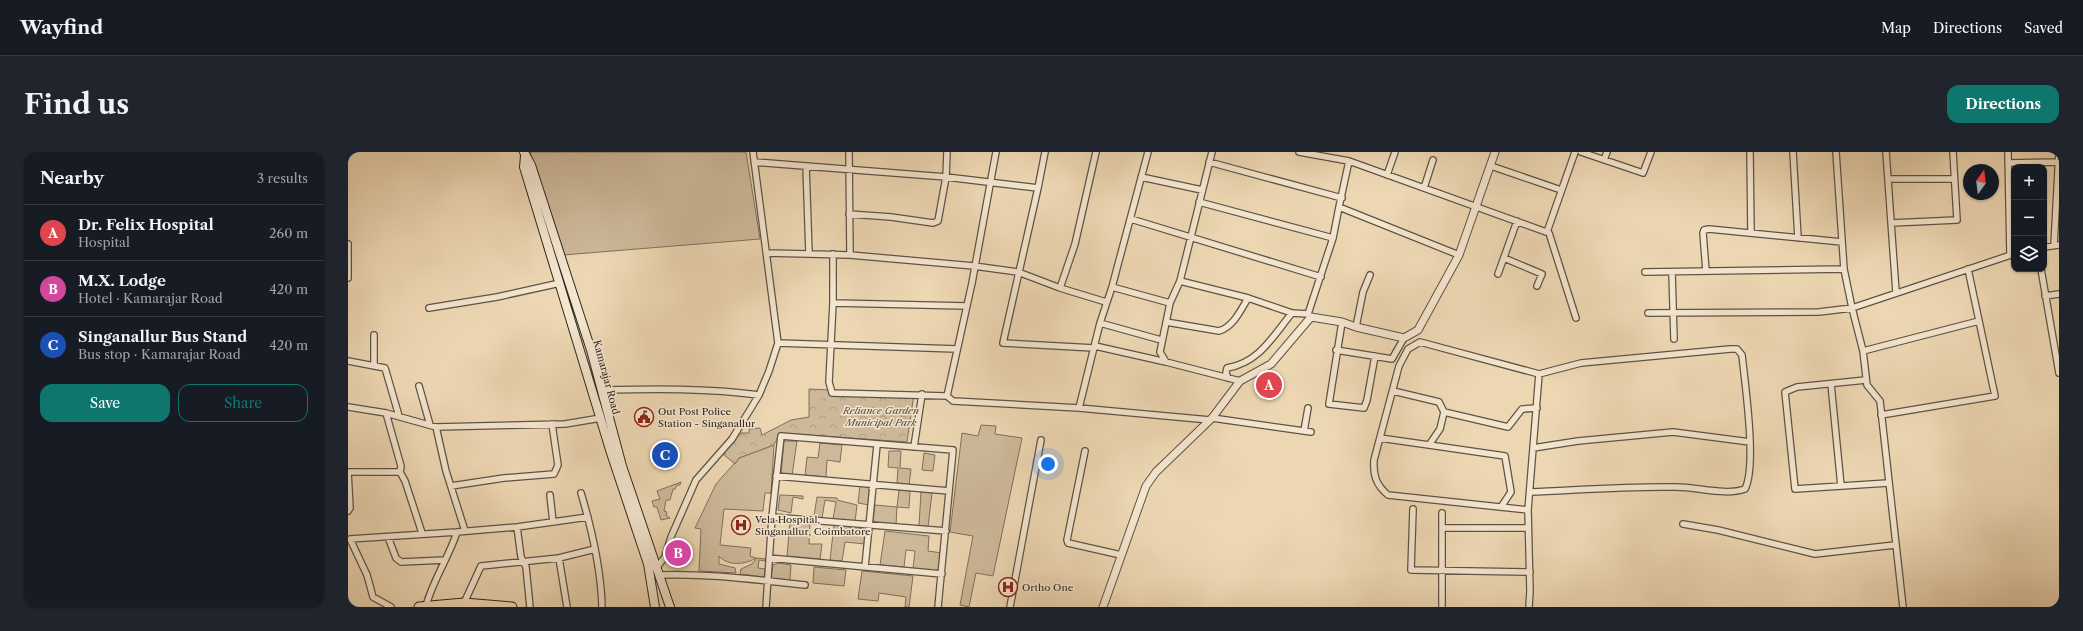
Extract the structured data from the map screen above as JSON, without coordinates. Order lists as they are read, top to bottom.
{
  "streets": {
    "main road": ["Kamarajar Road"]
  },
  "parks": ["Reliance Garden Municipal Park"],
  "places": {
    "public building": ["Out Post Police Station - Singanallur"],
    "hospital": ["Vela Hospital, Singanallur, Coimbatore", "Ortho One"]
  },
  "north": "top",
  "page": {
    "header": "Wayfind",
    "nav": ["Map", "Directions", "Saved"],
    "buttons": [
      "Directions",
      ["Save", "Share"]
    ],
    "title": "Find us",
    "heading": ["Nearby", "3 results"],
    "map_buttons": ["+", "−"],
    "list": [
      {
        "mark": "A",
        "name": "Dr. Felix Hospital",
        "note": "Hospital",
        "value": "260 m"
      },
      {
        "mark": "B",
        "name": "M.X. Lodge",
        "note": "Hotel · Kamarajar Road",
        "value": "420 m"
      },
      {
        "mark": "C",
        "name": "Singanallur Bus Stand",
        "note": "Bus stop · Kamarajar Road",
        "value": "420 m"
      }
    ],
    "pins": ["A", "C", "B"]
  }
}
